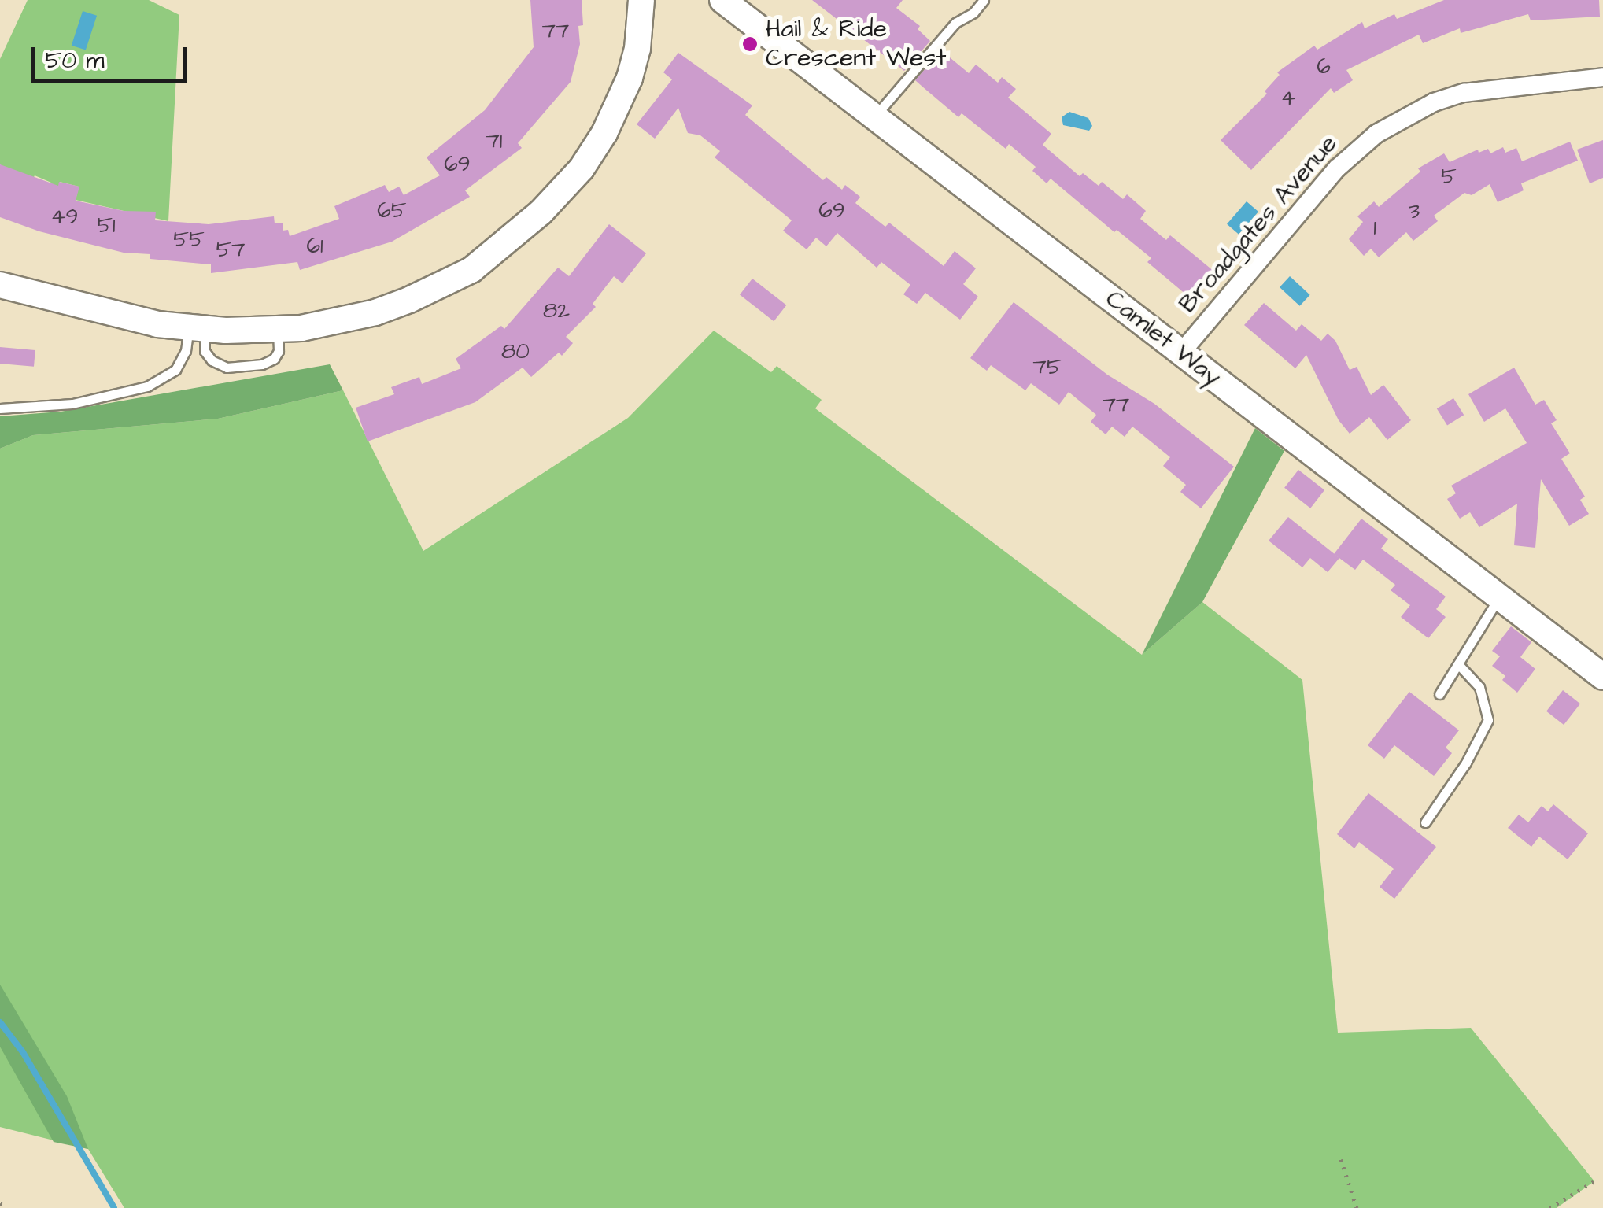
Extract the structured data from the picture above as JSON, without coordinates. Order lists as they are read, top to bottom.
{
  "streets": {
    "street": ["Broadgates Avenue", "Camlet Way"]
  },
  "crossings": [
    ["Broadgates Avenue", "Camlet Way"]
  ],
  "places": ["Hail & Ride Crescent West"],
  "house_numbers": [
    "77",
    "6",
    "4",
    "71",
    "69",
    "5",
    "65",
    "69",
    "3",
    "49",
    "51",
    "1",
    "55",
    "61",
    "57",
    "82",
    "80",
    "75",
    "77"
  ],
  "scale_bar": "50 m"
}
